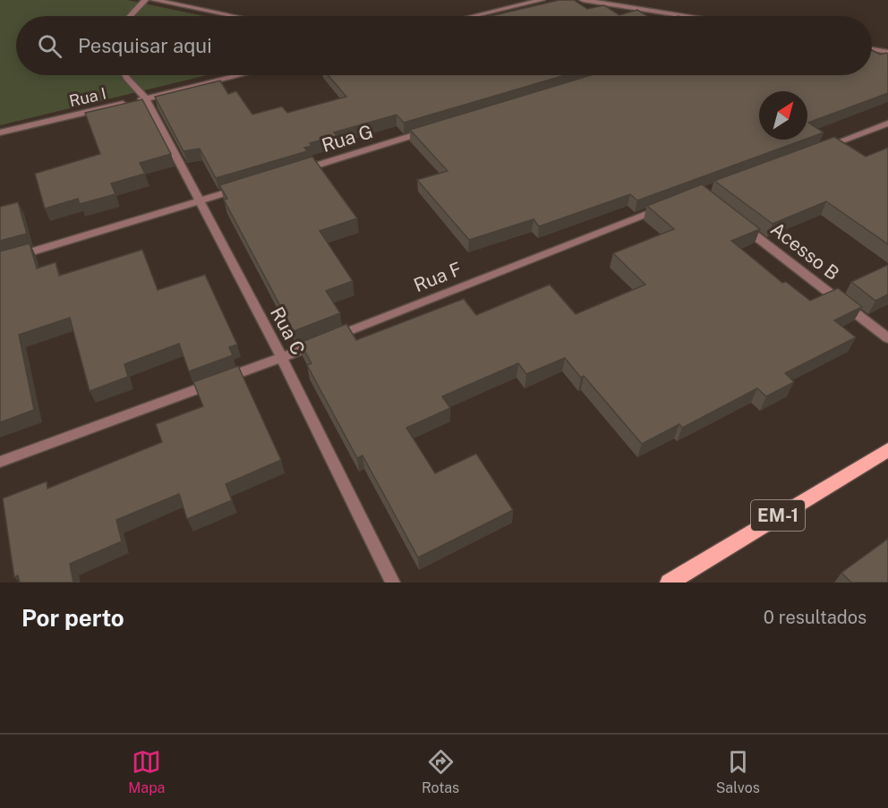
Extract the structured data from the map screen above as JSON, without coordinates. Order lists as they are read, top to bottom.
{
  "streets": {
    "main road": ["EM-1"],
    "street": [
      "Rua I",
      "Rua G",
      "Acesso B",
      "Rua F",
      "Rua C"
    ]
  },
  "crossings": [
    ["Rua I", "Rua C"],
    ["Rua F", "Rua C"]
  ],
  "north": "top right",
  "page": {
    "search": "Pesquisar aqui",
    "heading": ["Por perto", "0 resultados"],
    "nav": ["Mapa", "Rotas", "Salvos"]
  }
}
